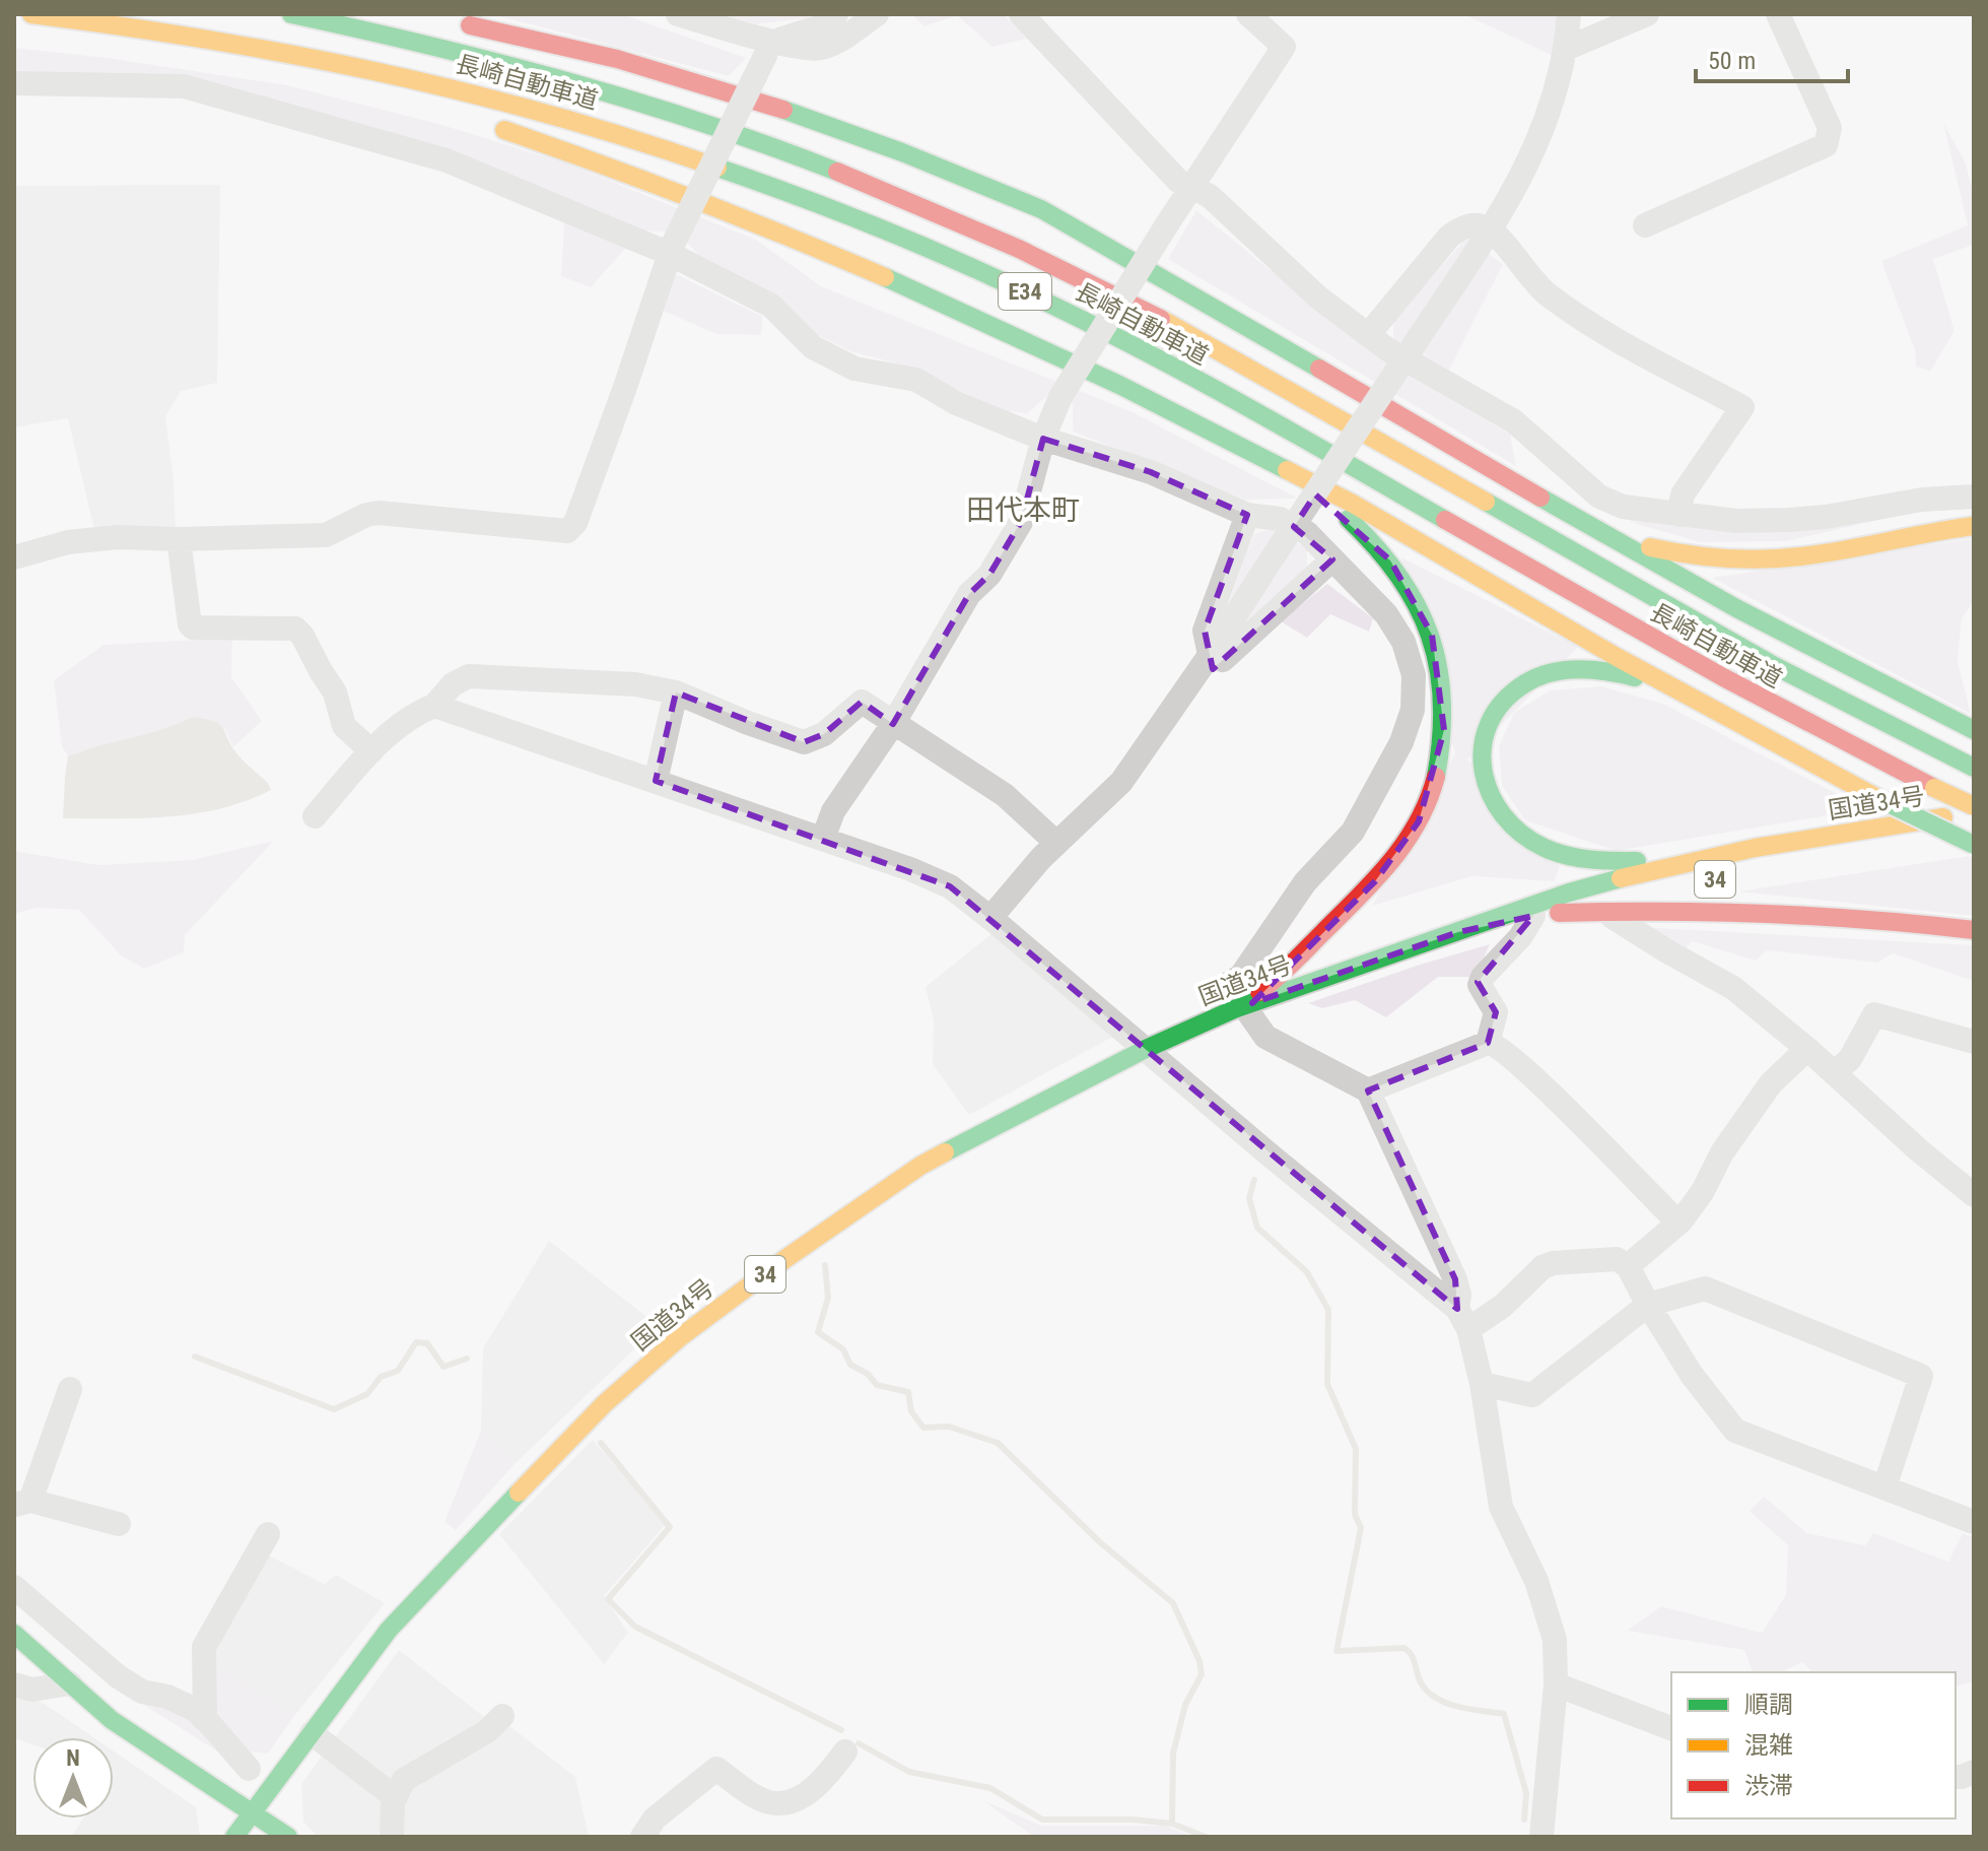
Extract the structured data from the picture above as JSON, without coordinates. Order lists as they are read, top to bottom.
{
  "streets": {
    "main road": [
      "長崎自動車道",
      "E34",
      "国道34号",
      "34"
    ]
  },
  "districts": ["田代本町"],
  "legend": ["順調", "混雑", "渋滞"],
  "scale_bar": "50 m",
  "north": "top"
}
